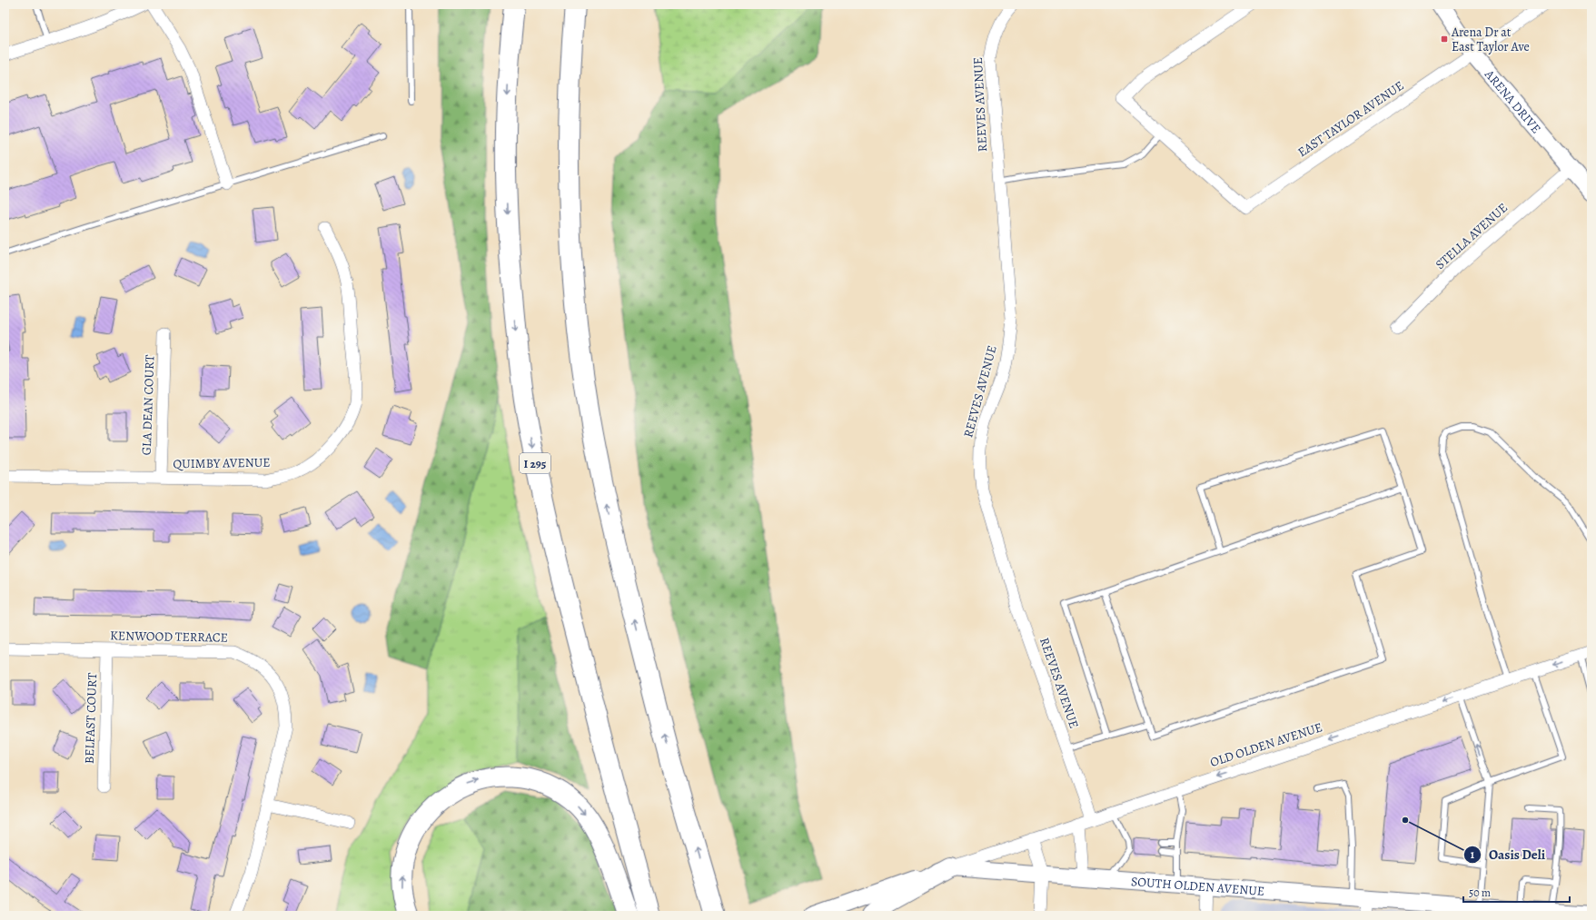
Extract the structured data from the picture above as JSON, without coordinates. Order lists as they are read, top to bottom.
{
  "streets": {
    "highway": ["I 295"],
    "main road": ["ARENA DRIVE", "SOUTH OLDEN AVENUE"],
    "street": [
      "REEVES AVENUE",
      "EAST TAYLOR AVENUE",
      "STELLA AVENUE",
      "GLA DEAN COURT",
      "QUIMBY AVENUE",
      "KENWOOD TERRACE",
      "BELFAST COURT",
      "OLD OLDEN AVENUE"
    ]
  },
  "crossings": [
    ["ARENA DRIVE", "EAST TAYLOR AVENUE"],
    ["ARENA DRIVE", "STELLA AVENUE"],
    ["REEVES AVENUE", "OLD OLDEN AVENUE"],
    ["GLA DEAN COURT", "QUIMBY AVENUE"],
    ["KENWOOD TERRACE", "BELFAST COURT"],
    ["OLD OLDEN AVENUE", "SOUTH OLDEN AVENUE"]
  ],
  "one_way": ["OLD OLDEN AVENUE"],
  "places": {
    "transit": ["Arena Dr at East Taylor Ave"],
    "other": ["Oasis Deli"]
  },
  "scale_bar": "50 m"
}
